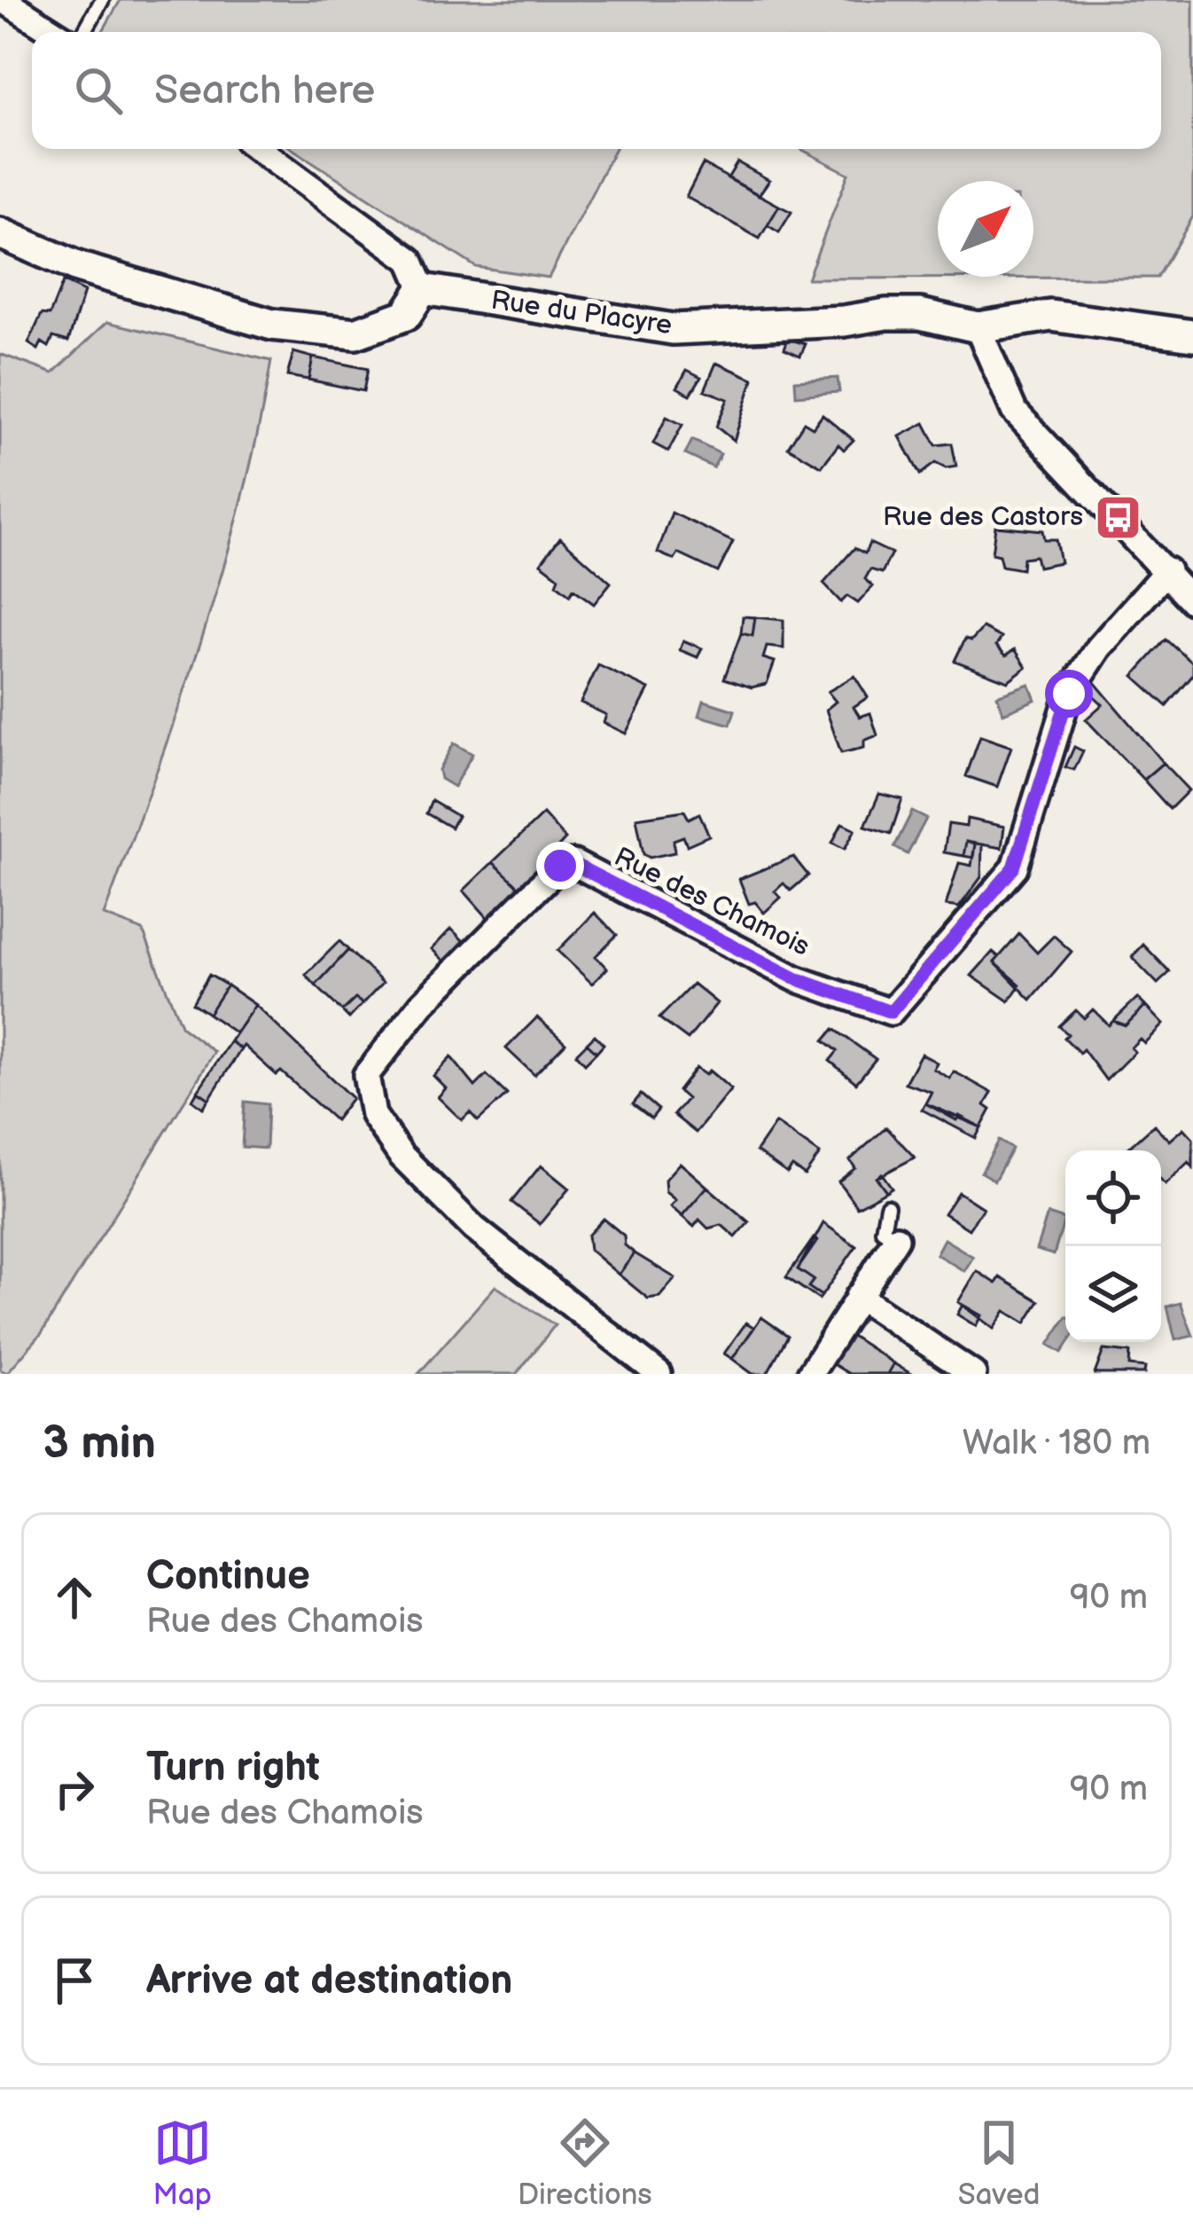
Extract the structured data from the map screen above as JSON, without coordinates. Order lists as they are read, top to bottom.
{
  "streets": {
    "street": ["Rue du Placyre", "Rue des Chamois"]
  },
  "places": {
    "bus stop": ["Rue des Castors"]
  },
  "north": "top right",
  "page": {
    "search": "Search here",
    "heading": ["3 min", "Walk · 180 m"],
    "list": [
      ["Continue", "Rue des Chamois", "90 m"],
      ["Turn right", "Rue des Chamois", "90 m"],
      "Arrive at destination"
    ],
    "nav": ["Map", "Directions", "Saved"]
  }
}
